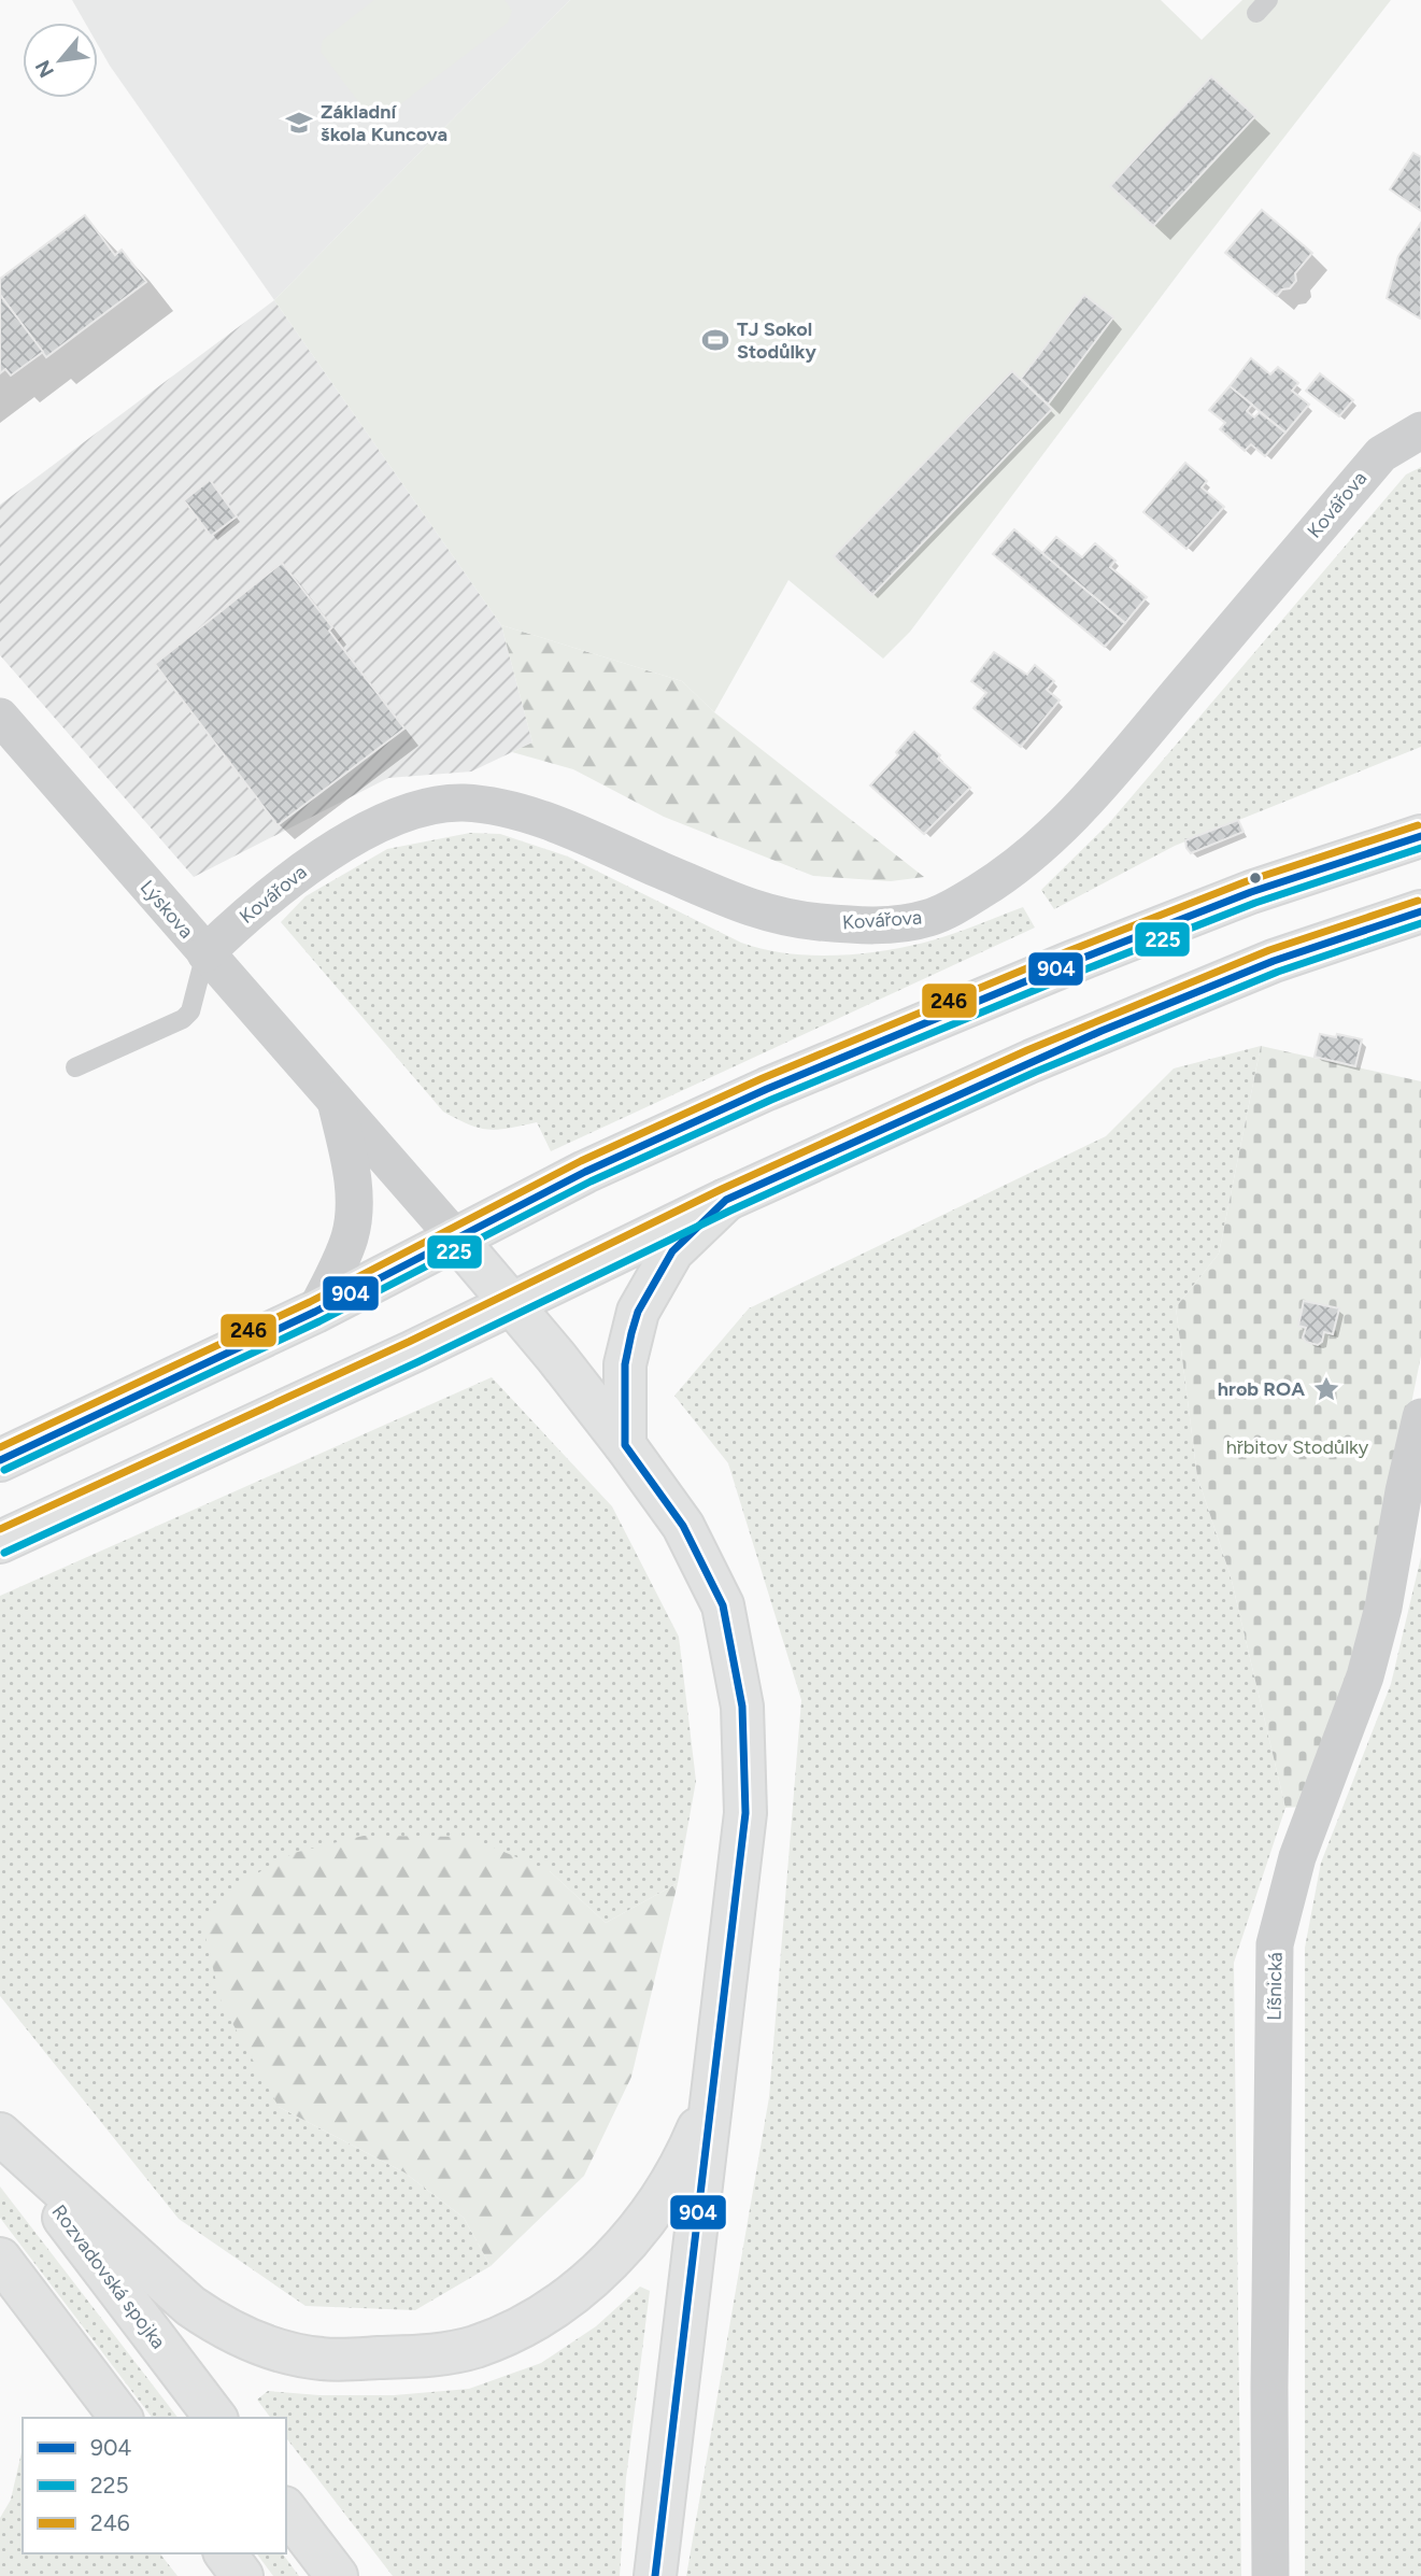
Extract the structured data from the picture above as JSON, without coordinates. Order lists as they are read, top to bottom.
{
  "streets": {
    "main road": ["Rozvadovská spojka"],
    "street": ["Kovářova", "Lýskova", "Líšnická"]
  },
  "crossings": [
    ["Kovářova", "Lýskova"]
  ],
  "parks": ["hřbitov Stodůlky"],
  "places": {
    "school or university": ["Základní škola Kuncova"],
    "sports": ["TJ Sokol Stodůlky"],
    "place": ["hrob ROA"]
  },
  "lines": ["transit line 246", "transit line 904", "transit line 225"],
  "legend": ["904", "225", "246"],
  "north": "bottom left"
}
